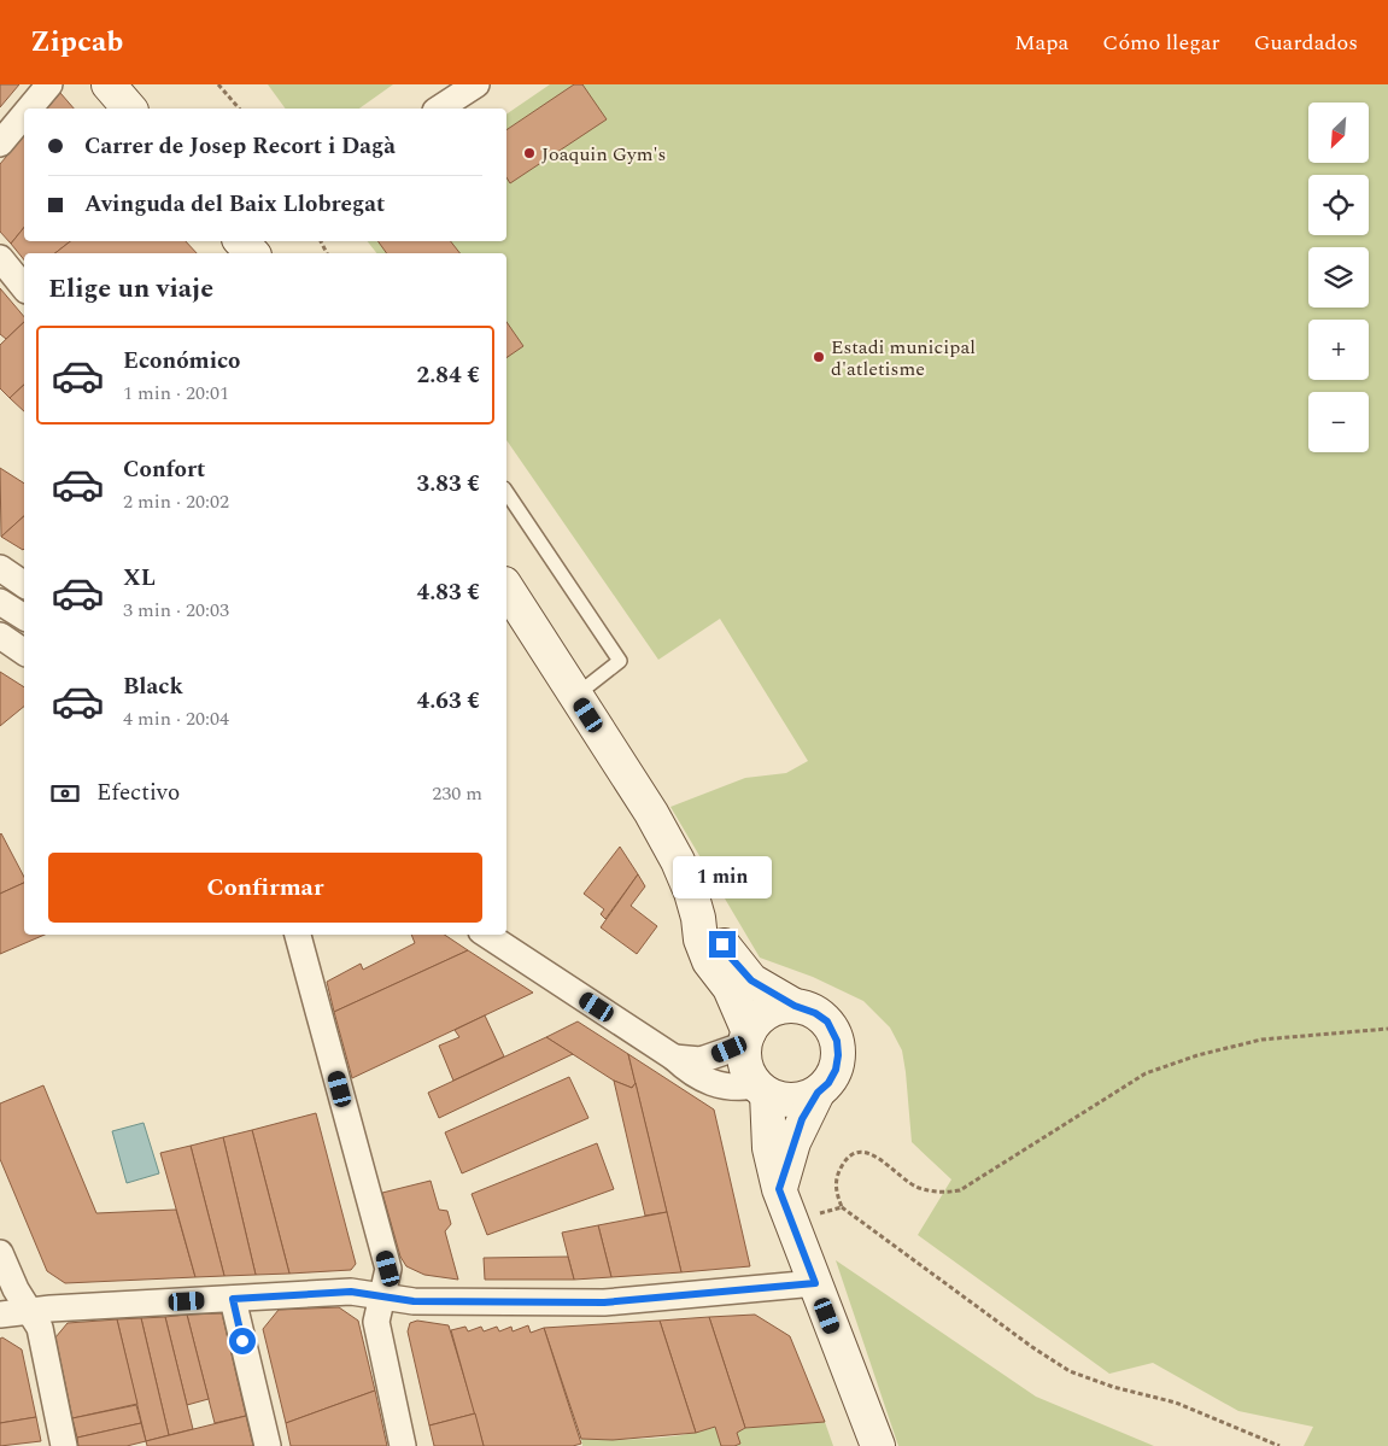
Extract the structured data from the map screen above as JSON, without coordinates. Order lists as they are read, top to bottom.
{
  "places": ["Joaquin Gym's", "Estadi municipal d'atletisme"],
  "north": "bottom left",
  "page": {
    "header": "Zipcab",
    "nav": ["Mapa", "Cómo llegar", "Guardados"],
    "map_buttons": ["+", "−"],
    "banner": ["Carrer de Josep Recort i Dagà", "Avinguda del Baix Llobregat"],
    "heading": "Elige un viaje",
    "list": [
      {
        "name": "Económico",
        "note": "1 min · 20:01",
        "value": "2.84 €"
      },
      {
        "name": "Confort",
        "note": "2 min · 20:02",
        "value": "3.83 €"
      },
      {
        "name": "XL",
        "note": "3 min · 20:03",
        "value": "4.83 €"
      },
      {
        "name": "Black",
        "note": "4 min · 20:04",
        "value": "4.63 €"
      }
    ],
    "pay": ["Efectivo", "230 m"],
    "buttons": "Confirmar",
    "bubble": "1 min"
  }
}
